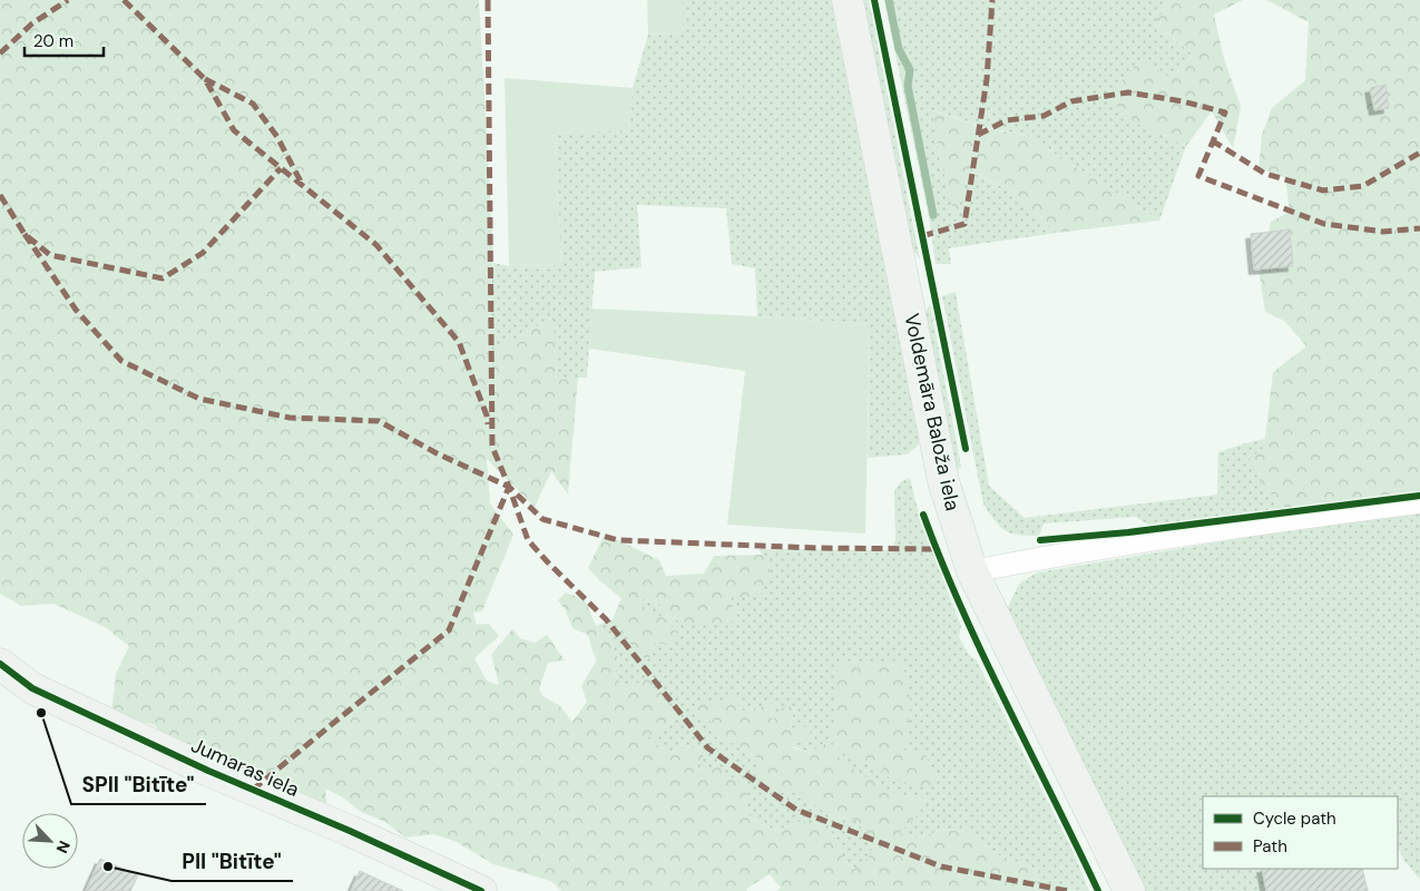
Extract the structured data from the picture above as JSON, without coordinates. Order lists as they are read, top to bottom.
{
  "streets": {
    "main road": ["Voldemāra Baloža iela", "Jumaras iela"]
  },
  "places": ["SPII \"Bitīte\"", "PII \"Bitīte\""],
  "legend": ["Cycle path", "Path"],
  "scale_bar": "20 m",
  "north": "bottom right"
}
